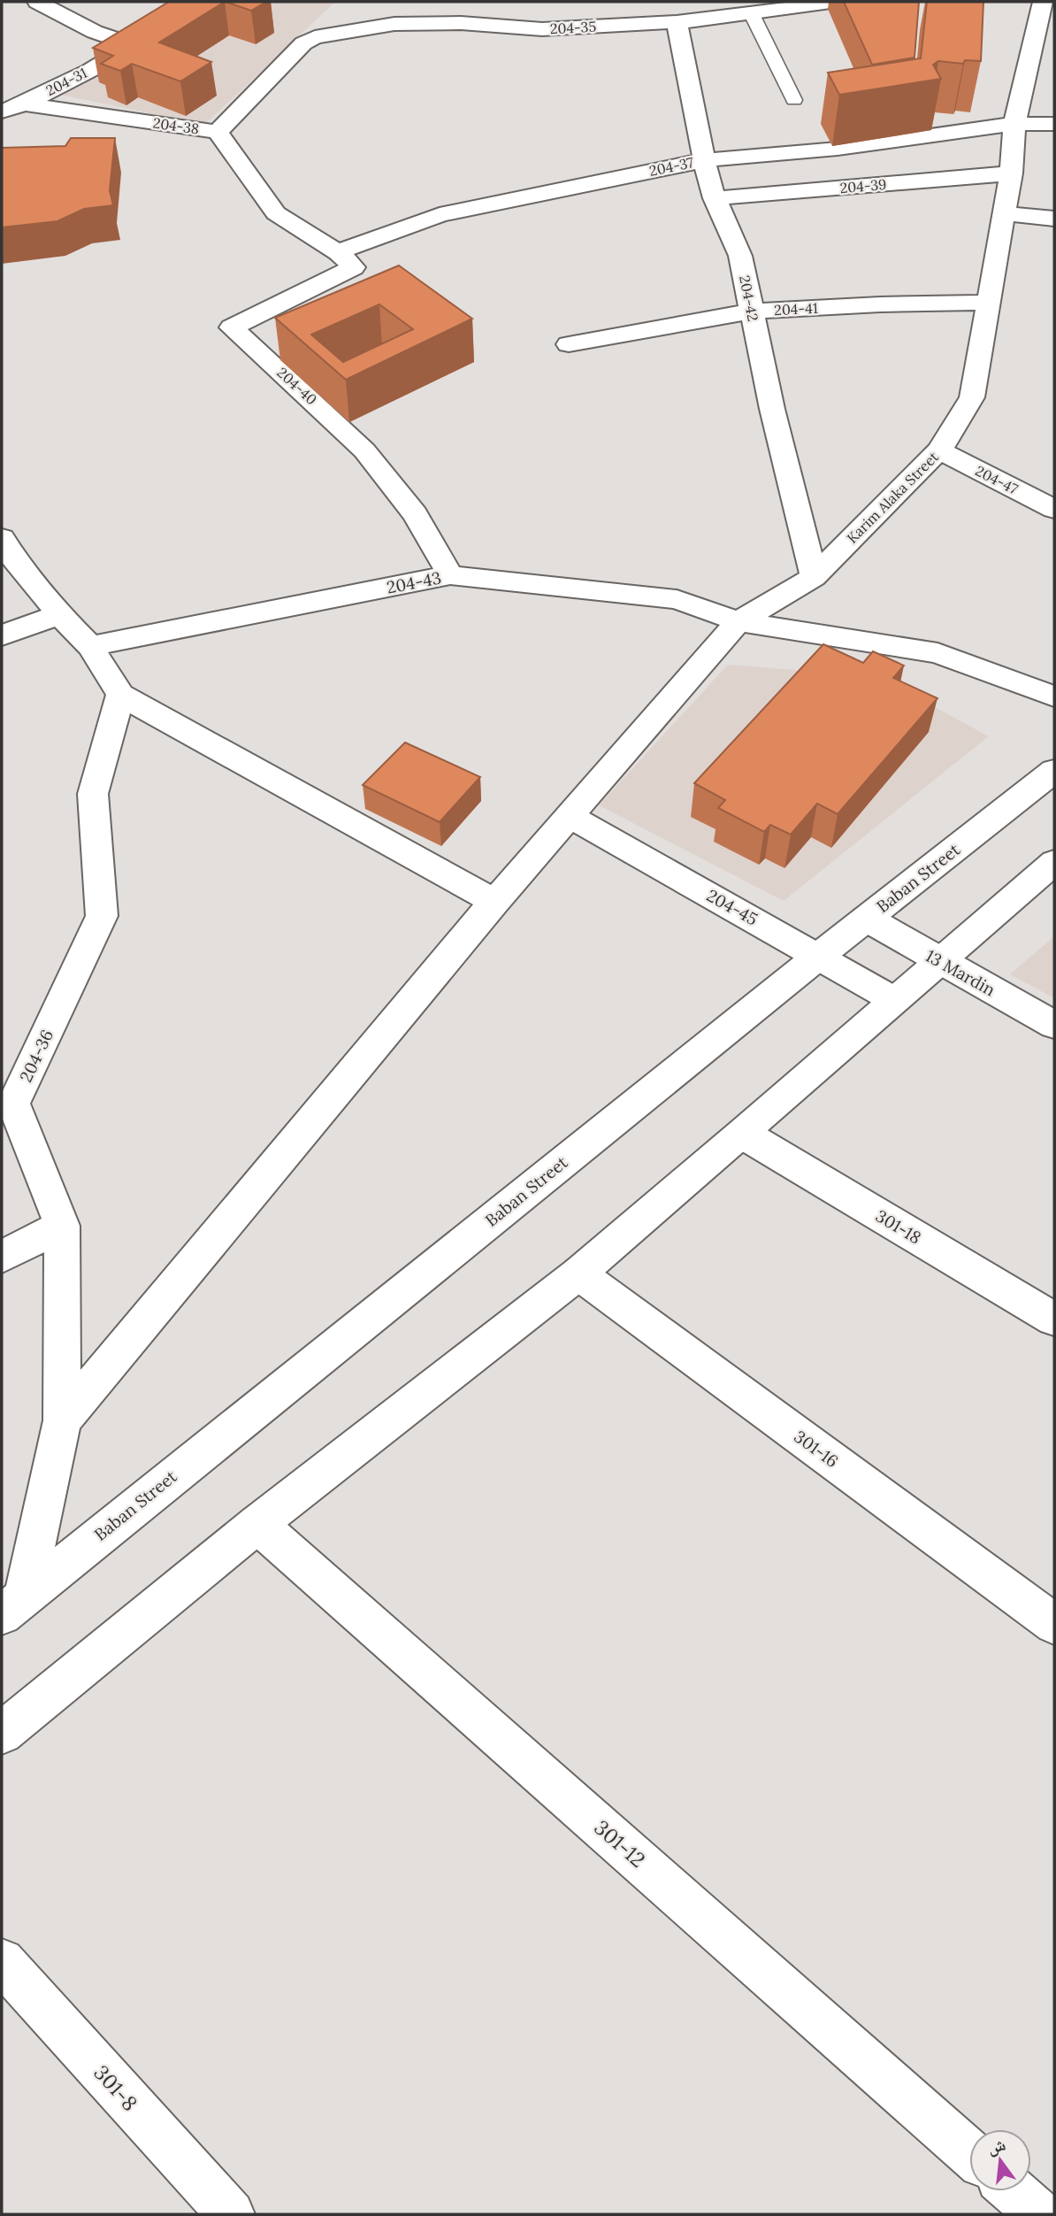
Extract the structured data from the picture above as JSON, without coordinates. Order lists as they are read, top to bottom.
{
  "streets": {
    "street": [
      "204-35",
      "204-31",
      "204-38",
      "204-37",
      "204-39",
      "204-42",
      "204-41",
      "204-40",
      "204-47",
      "Karim Alaka Street",
      "204-43",
      "Baban Street",
      "204-45",
      "13 Mardin",
      "204-36",
      "301-18",
      "301-16",
      "301-12",
      "301-8"
    ]
  },
  "crossings": [
    ["204-35", "204-38"],
    ["204-35", "204-42"],
    ["204-31", "204-38"],
    ["204-38", "204-37"],
    ["204-38", "204-40"],
    ["204-37", "204-42"],
    ["204-37", "204-40"],
    ["204-37", "Karim Alaka Street"],
    ["204-39", "204-42"],
    ["204-39", "Karim Alaka Street"],
    ["204-42", "204-41"],
    ["204-42", "Karim Alaka Street"],
    ["204-41", "Karim Alaka Street"],
    ["204-40", "204-43"],
    ["204-47", "Karim Alaka Street"],
    ["Karim Alaka Street", "204-43"],
    ["Karim Alaka Street", "204-45"],
    ["Karim Alaka Street", "204-36"],
    ["Baban Street", "204-45"],
    ["Baban Street", "13 Mardin"],
    ["Baban Street", "204-36"]
  ],
  "north": "top"
}
